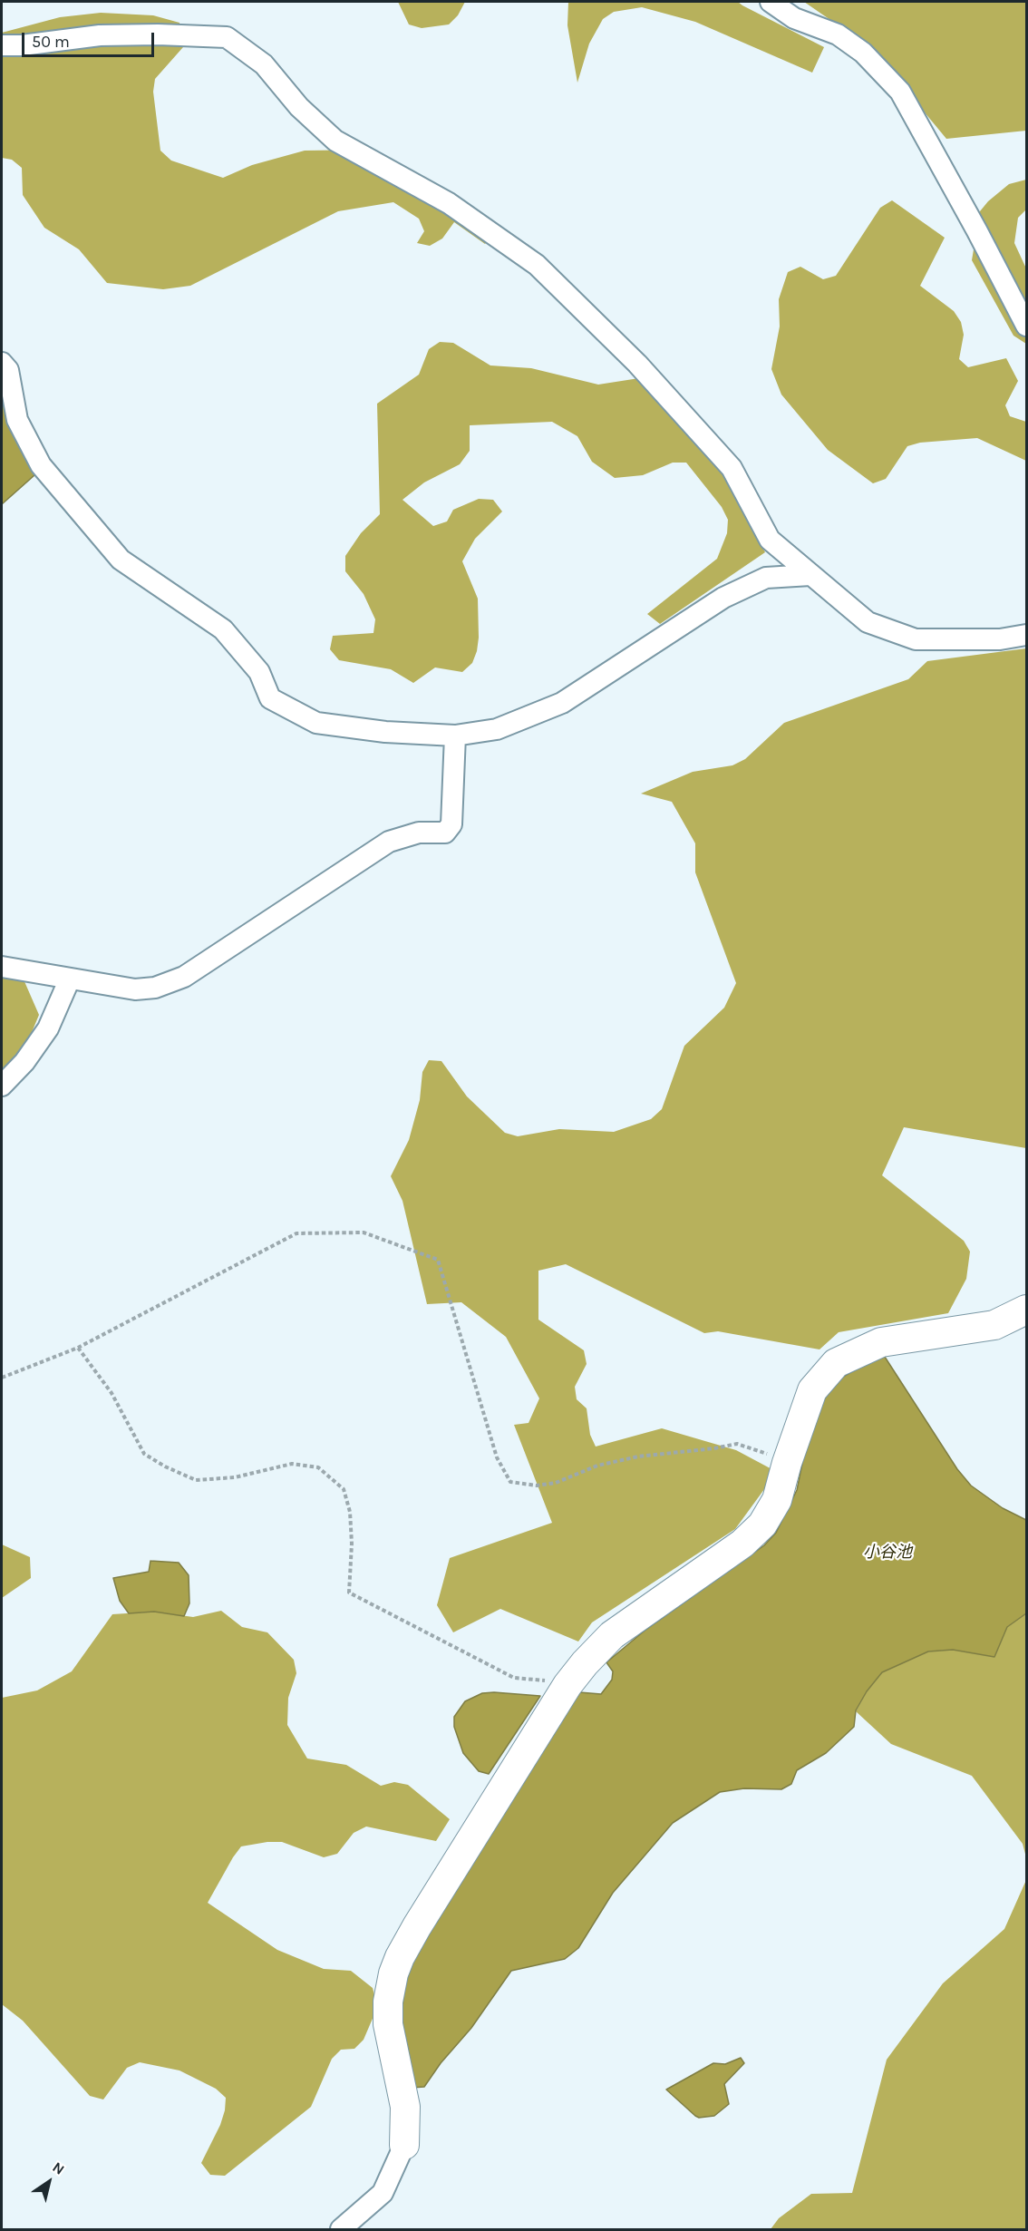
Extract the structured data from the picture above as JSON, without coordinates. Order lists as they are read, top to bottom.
{
  "water": ["小谷池"],
  "scale_bar": "50 m",
  "north": "top right"
}
